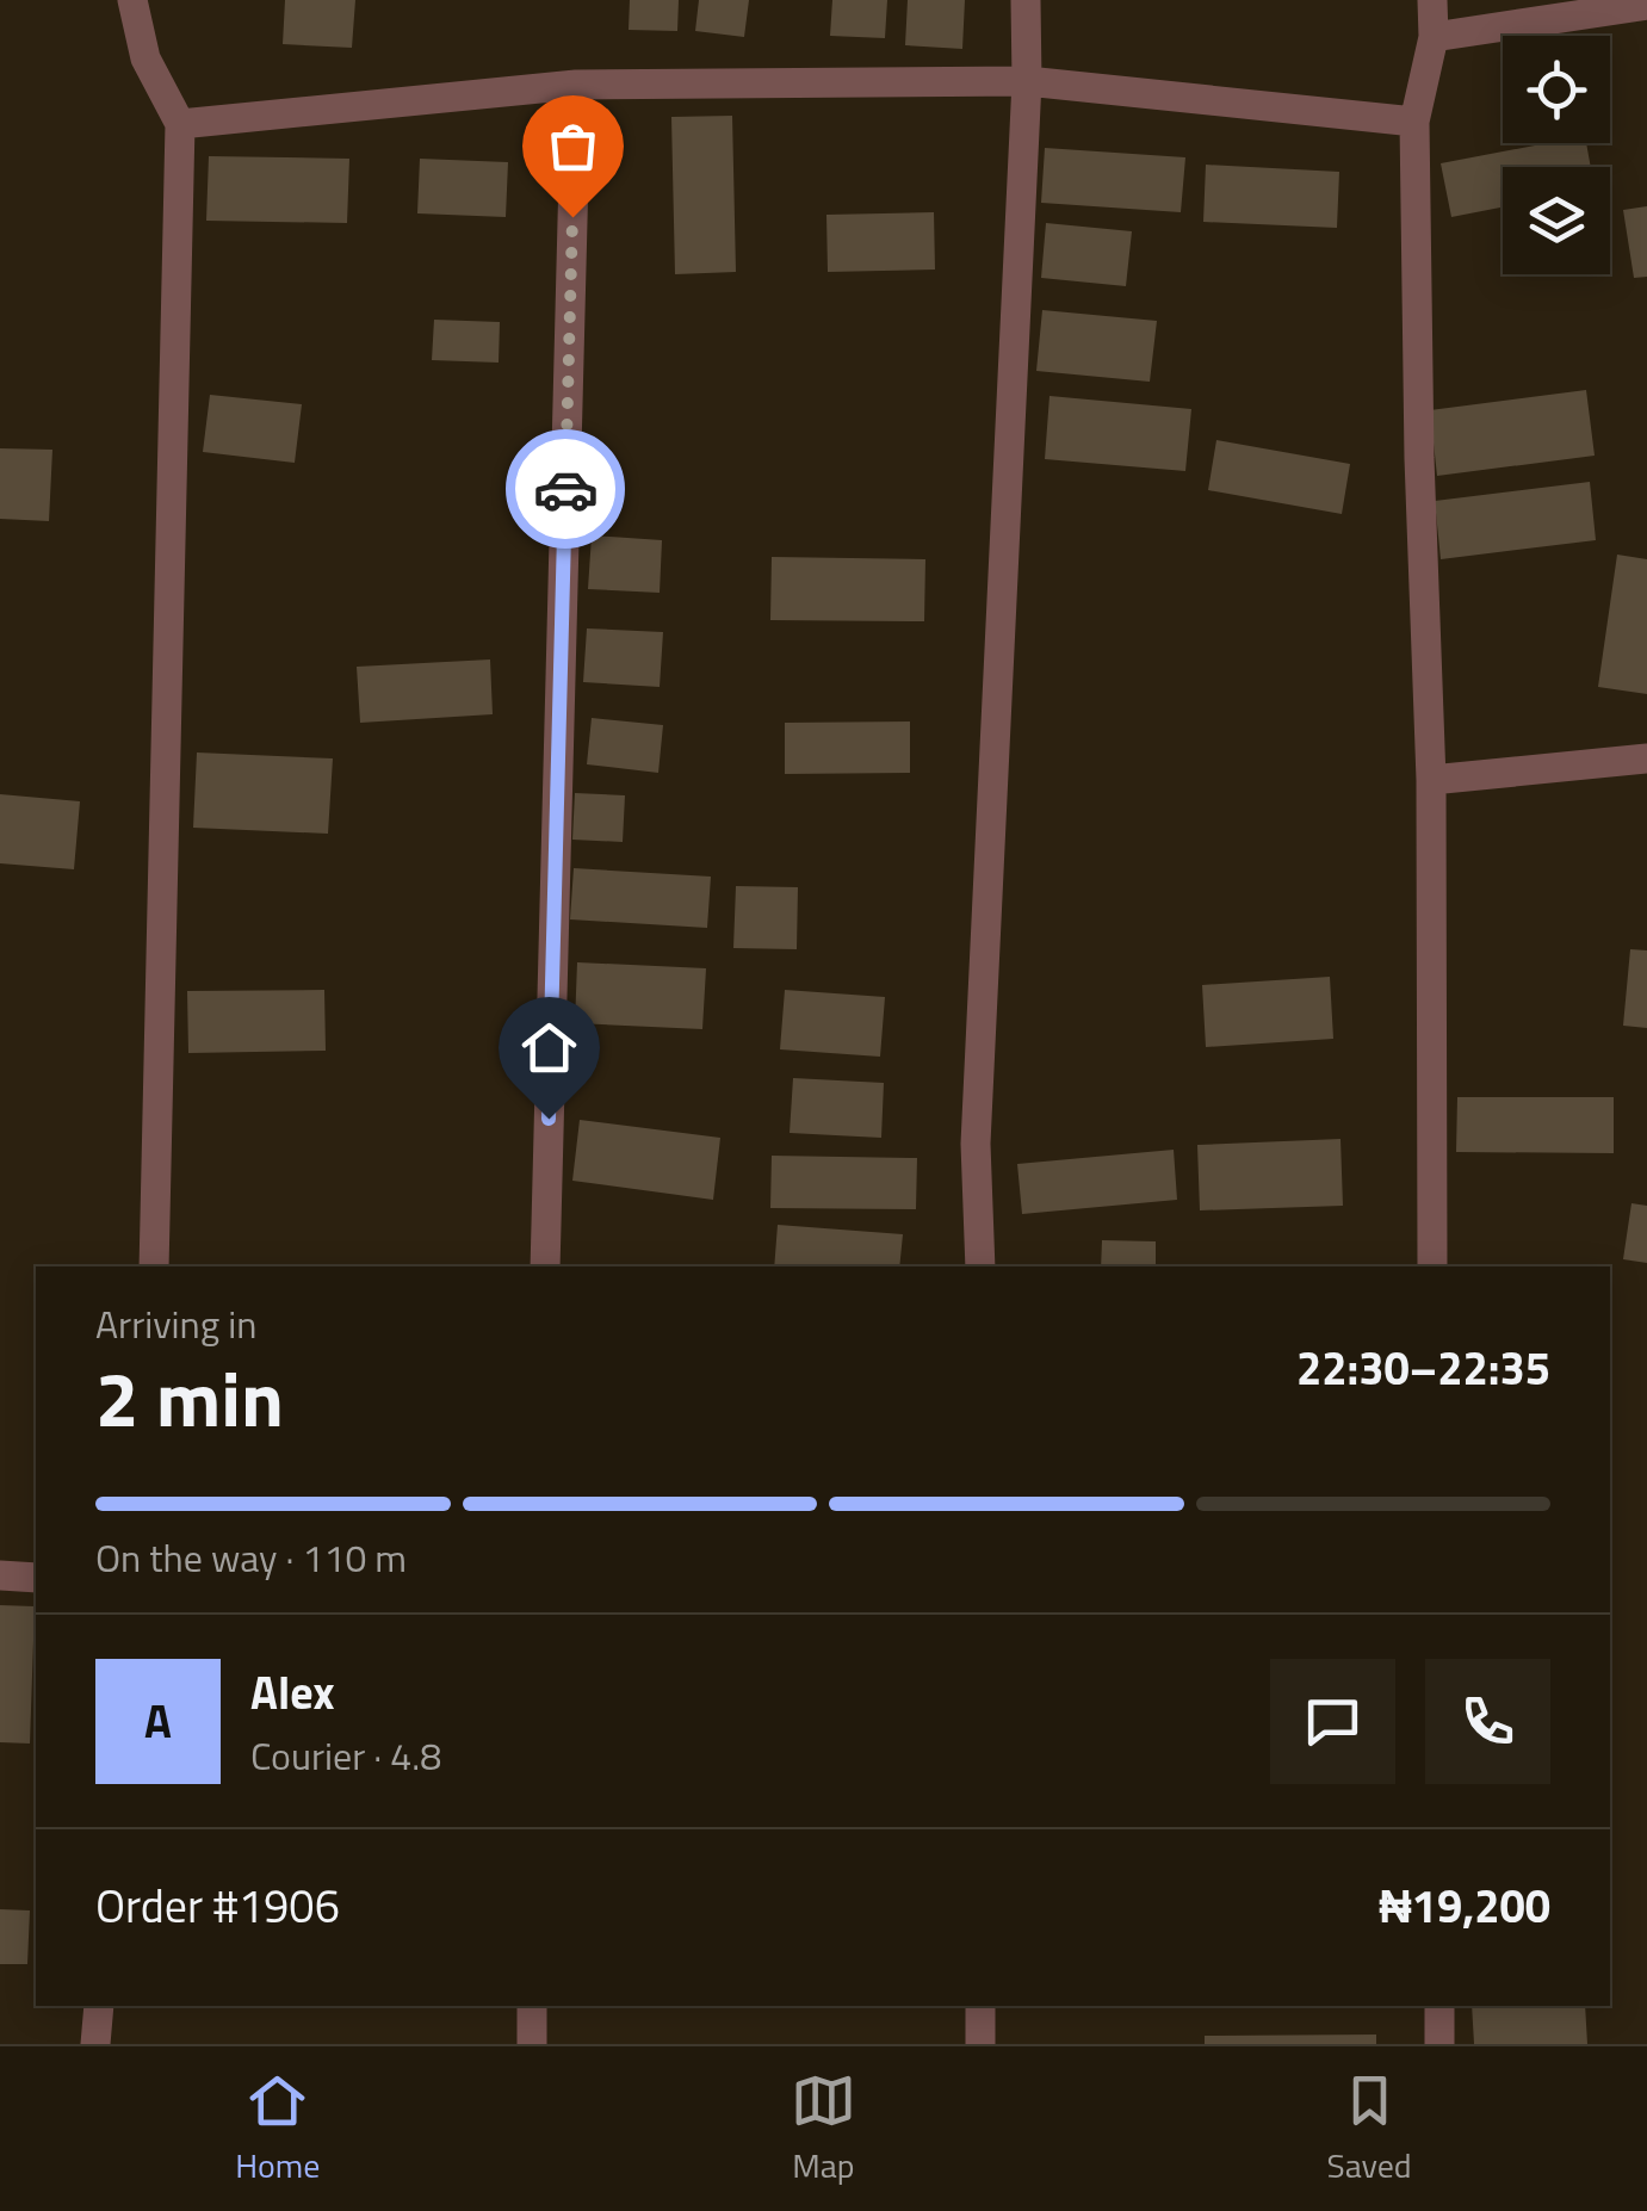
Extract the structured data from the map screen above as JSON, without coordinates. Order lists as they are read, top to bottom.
{
  "page": {
    "heading": ["2 min", "Arriving in", "22:30–22:35"],
    "panel": [
      "Alex",
      "Courier · 4.8",
      "Order #1906",
      "₦19,200"
    ],
    "bar": "On the way · 110 m",
    "round": "A",
    "tabs": ["Home", "Map", "Saved"]
  }
}
